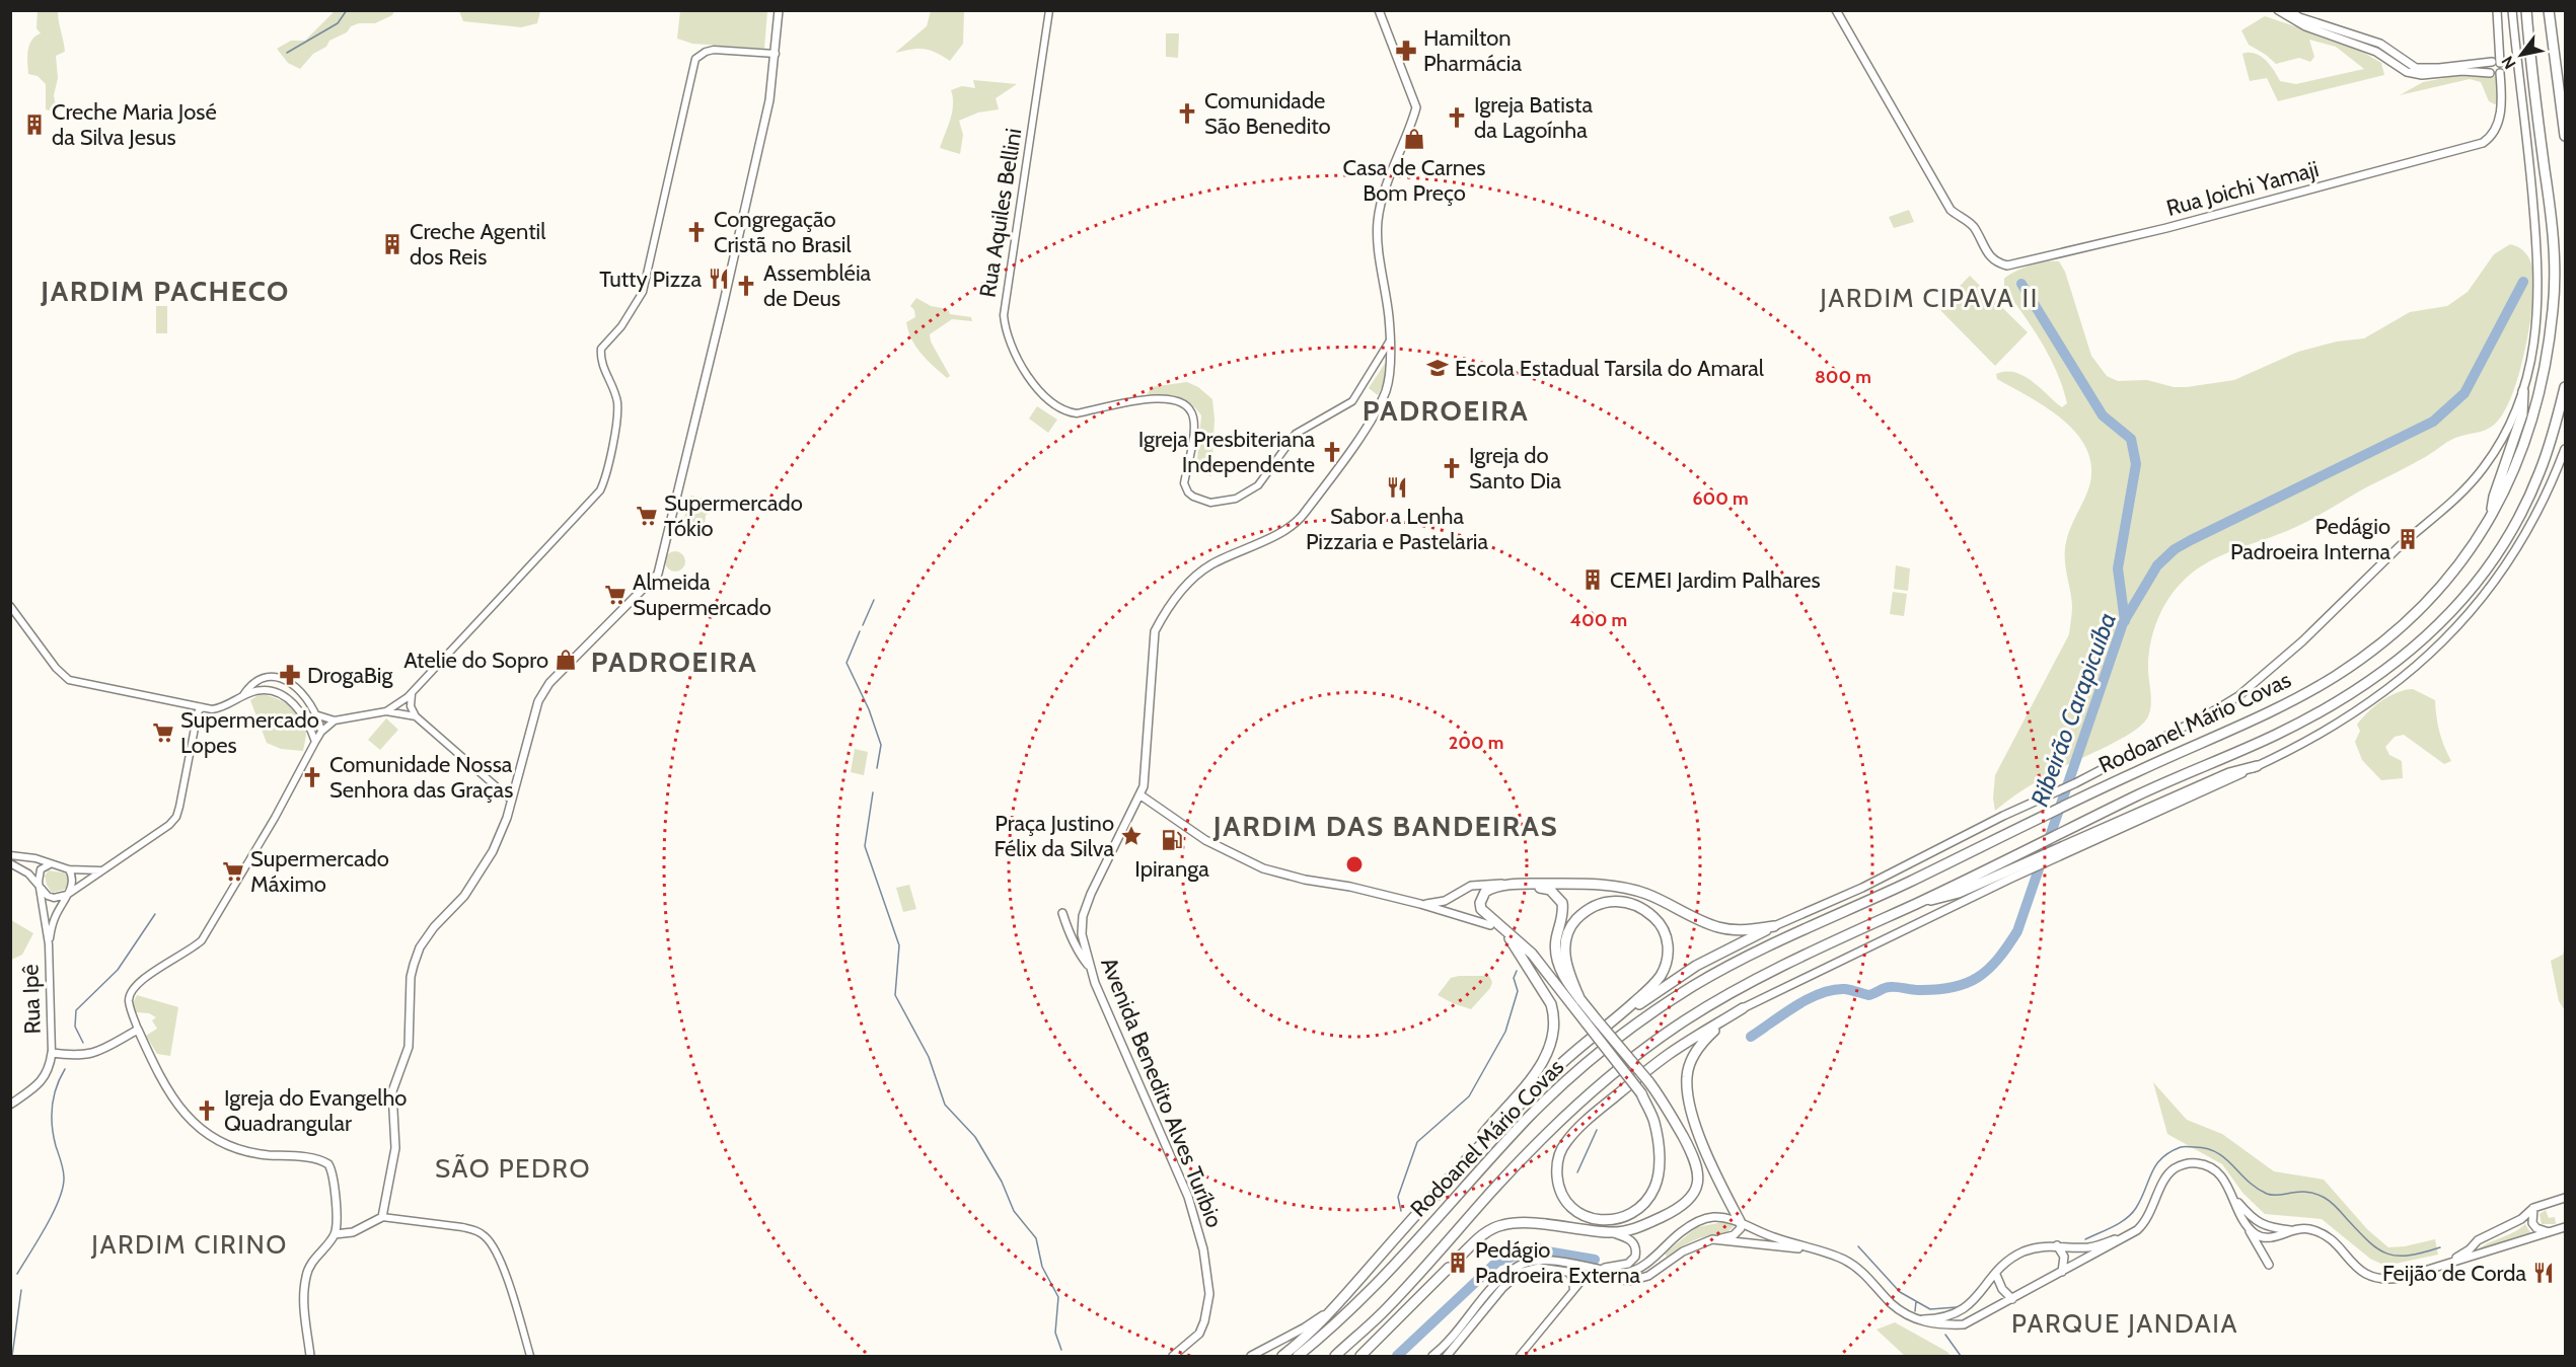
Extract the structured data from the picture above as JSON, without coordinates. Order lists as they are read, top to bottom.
{
  "streets": {
    "highway": ["Rodoanel Mário Covas"],
    "main road": ["Rua Joichi Yamaji", "Avenida Benedito Alves Turíbio"],
    "street": ["Rua Aquiles Bellini", "Rua Ipê"]
  },
  "crossings": [
    ["Rua Aquiles Bellini", "Avenida Benedito Alves Turíbio"]
  ],
  "districts": [
    "JARDIM PACHECO",
    "JARDIM CIPAVA II",
    "PADROEIRA",
    "PADROEIRA",
    "JARDIM DAS BANDEIRAS",
    "SÃO PEDRO",
    "JARDIM CIRINO",
    "PARQUE JANDAIA"
  ],
  "water": ["Ribeirão Carapicuíba"],
  "places": {
    "pharmacy": ["Hamilton Pharmácia", "DrogaBig"],
    "church": [
      "Comunidade São Benedito",
      "Igreja Batista da Lagoínha",
      "Congregação Cristã no Brasil",
      "Assembléia de Deus",
      "Igreja Presbiteriana Independente",
      "Igreja do Santo Dia",
      "Comunidade Nossa Senhora das Graças",
      "Igreja do Evangelho Quadrangular"
    ],
    "building": [
      "Creche Maria José da Silva Jesus",
      "Creche Agentil dos Reis",
      "Pedágio Padroeira Interna",
      "CEMEI Jardim Palhares",
      "Pedágio Padroeira Externa"
    ],
    "shop": ["Casa de Carnes Bom Preço", "Atelie do Sopro"],
    "restaurant": ["Tutty Pizza", "Sabor a Lenha Pizzaria e Pastelaria", "Feijão de Corda"],
    "school or university": ["Escola Estadual Tarsila do Amaral"],
    "supermarket": [
      "Supermercado Tókio",
      "Almeida Supermercado",
      "Supermercado Lopes",
      "Supermercado Máximo"
    ],
    "place": ["Praça Justino Félix da Silva"],
    "fuel station": ["Ipiranga"]
  },
  "north": "bottom left",
  "rings": [
    "800 m",
    "600 m",
    "400 m",
    "200 m"
  ]
}
